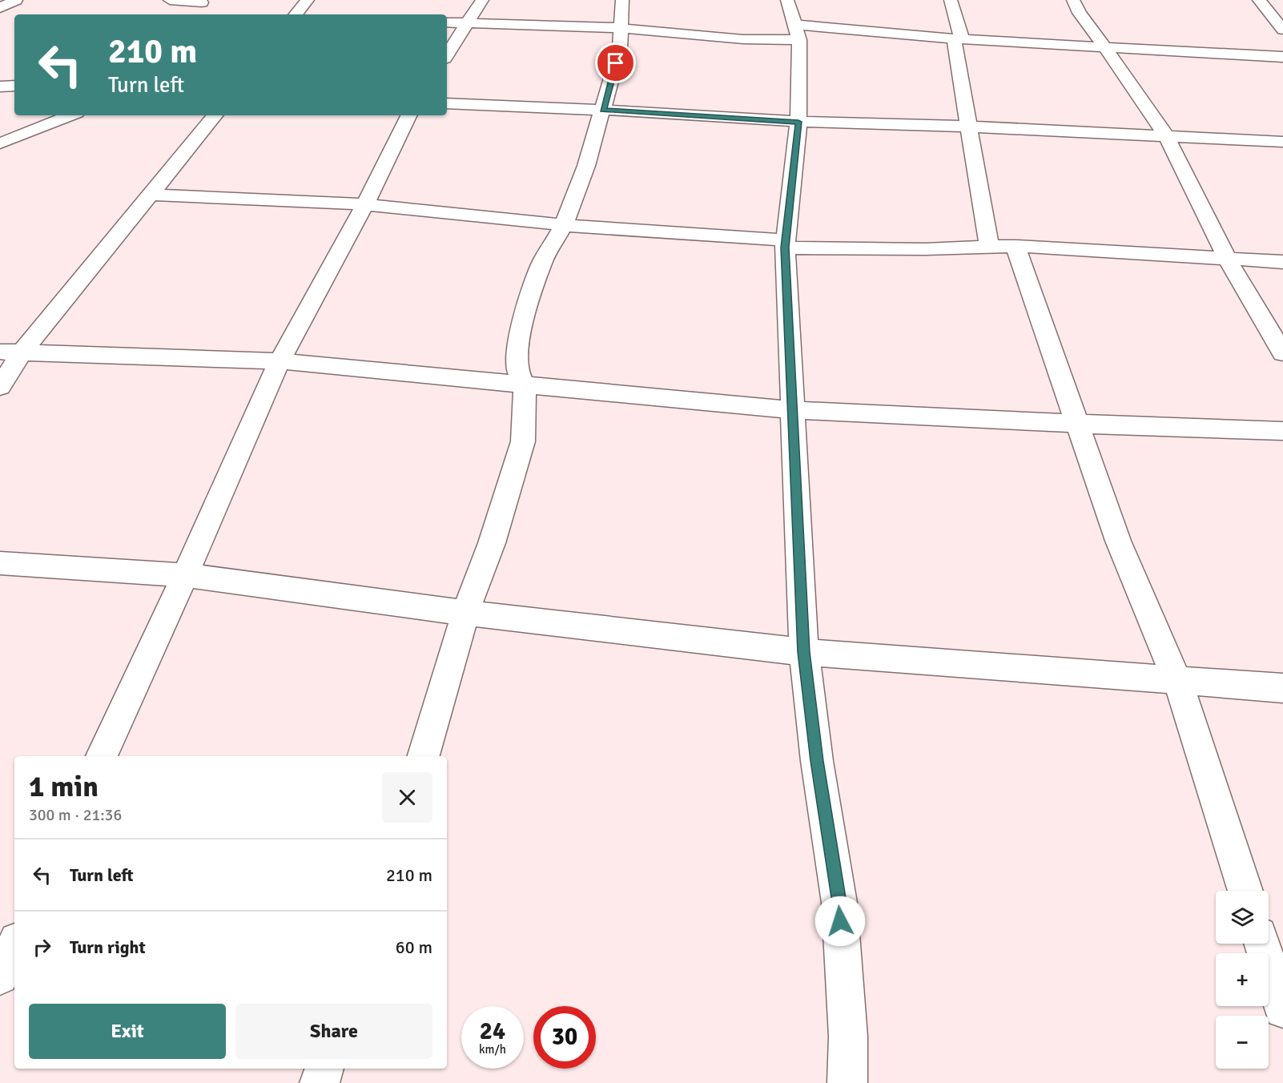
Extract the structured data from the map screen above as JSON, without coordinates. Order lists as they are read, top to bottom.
{
  "page": {
    "turn": ["210 m", "Turn left"],
    "heading": ["1 min", "300 m · 21:36"],
    "list": [
      {
        "name": "Turn left",
        "value": "210 m"
      },
      {
        "name": "Turn right",
        "value": "60 m"
      }
    ],
    "map_buttons": ["+", "−"],
    "buttons": ["Exit", "Share"],
    "speed": "24 km/h",
    "limit": "30"
  }
}
